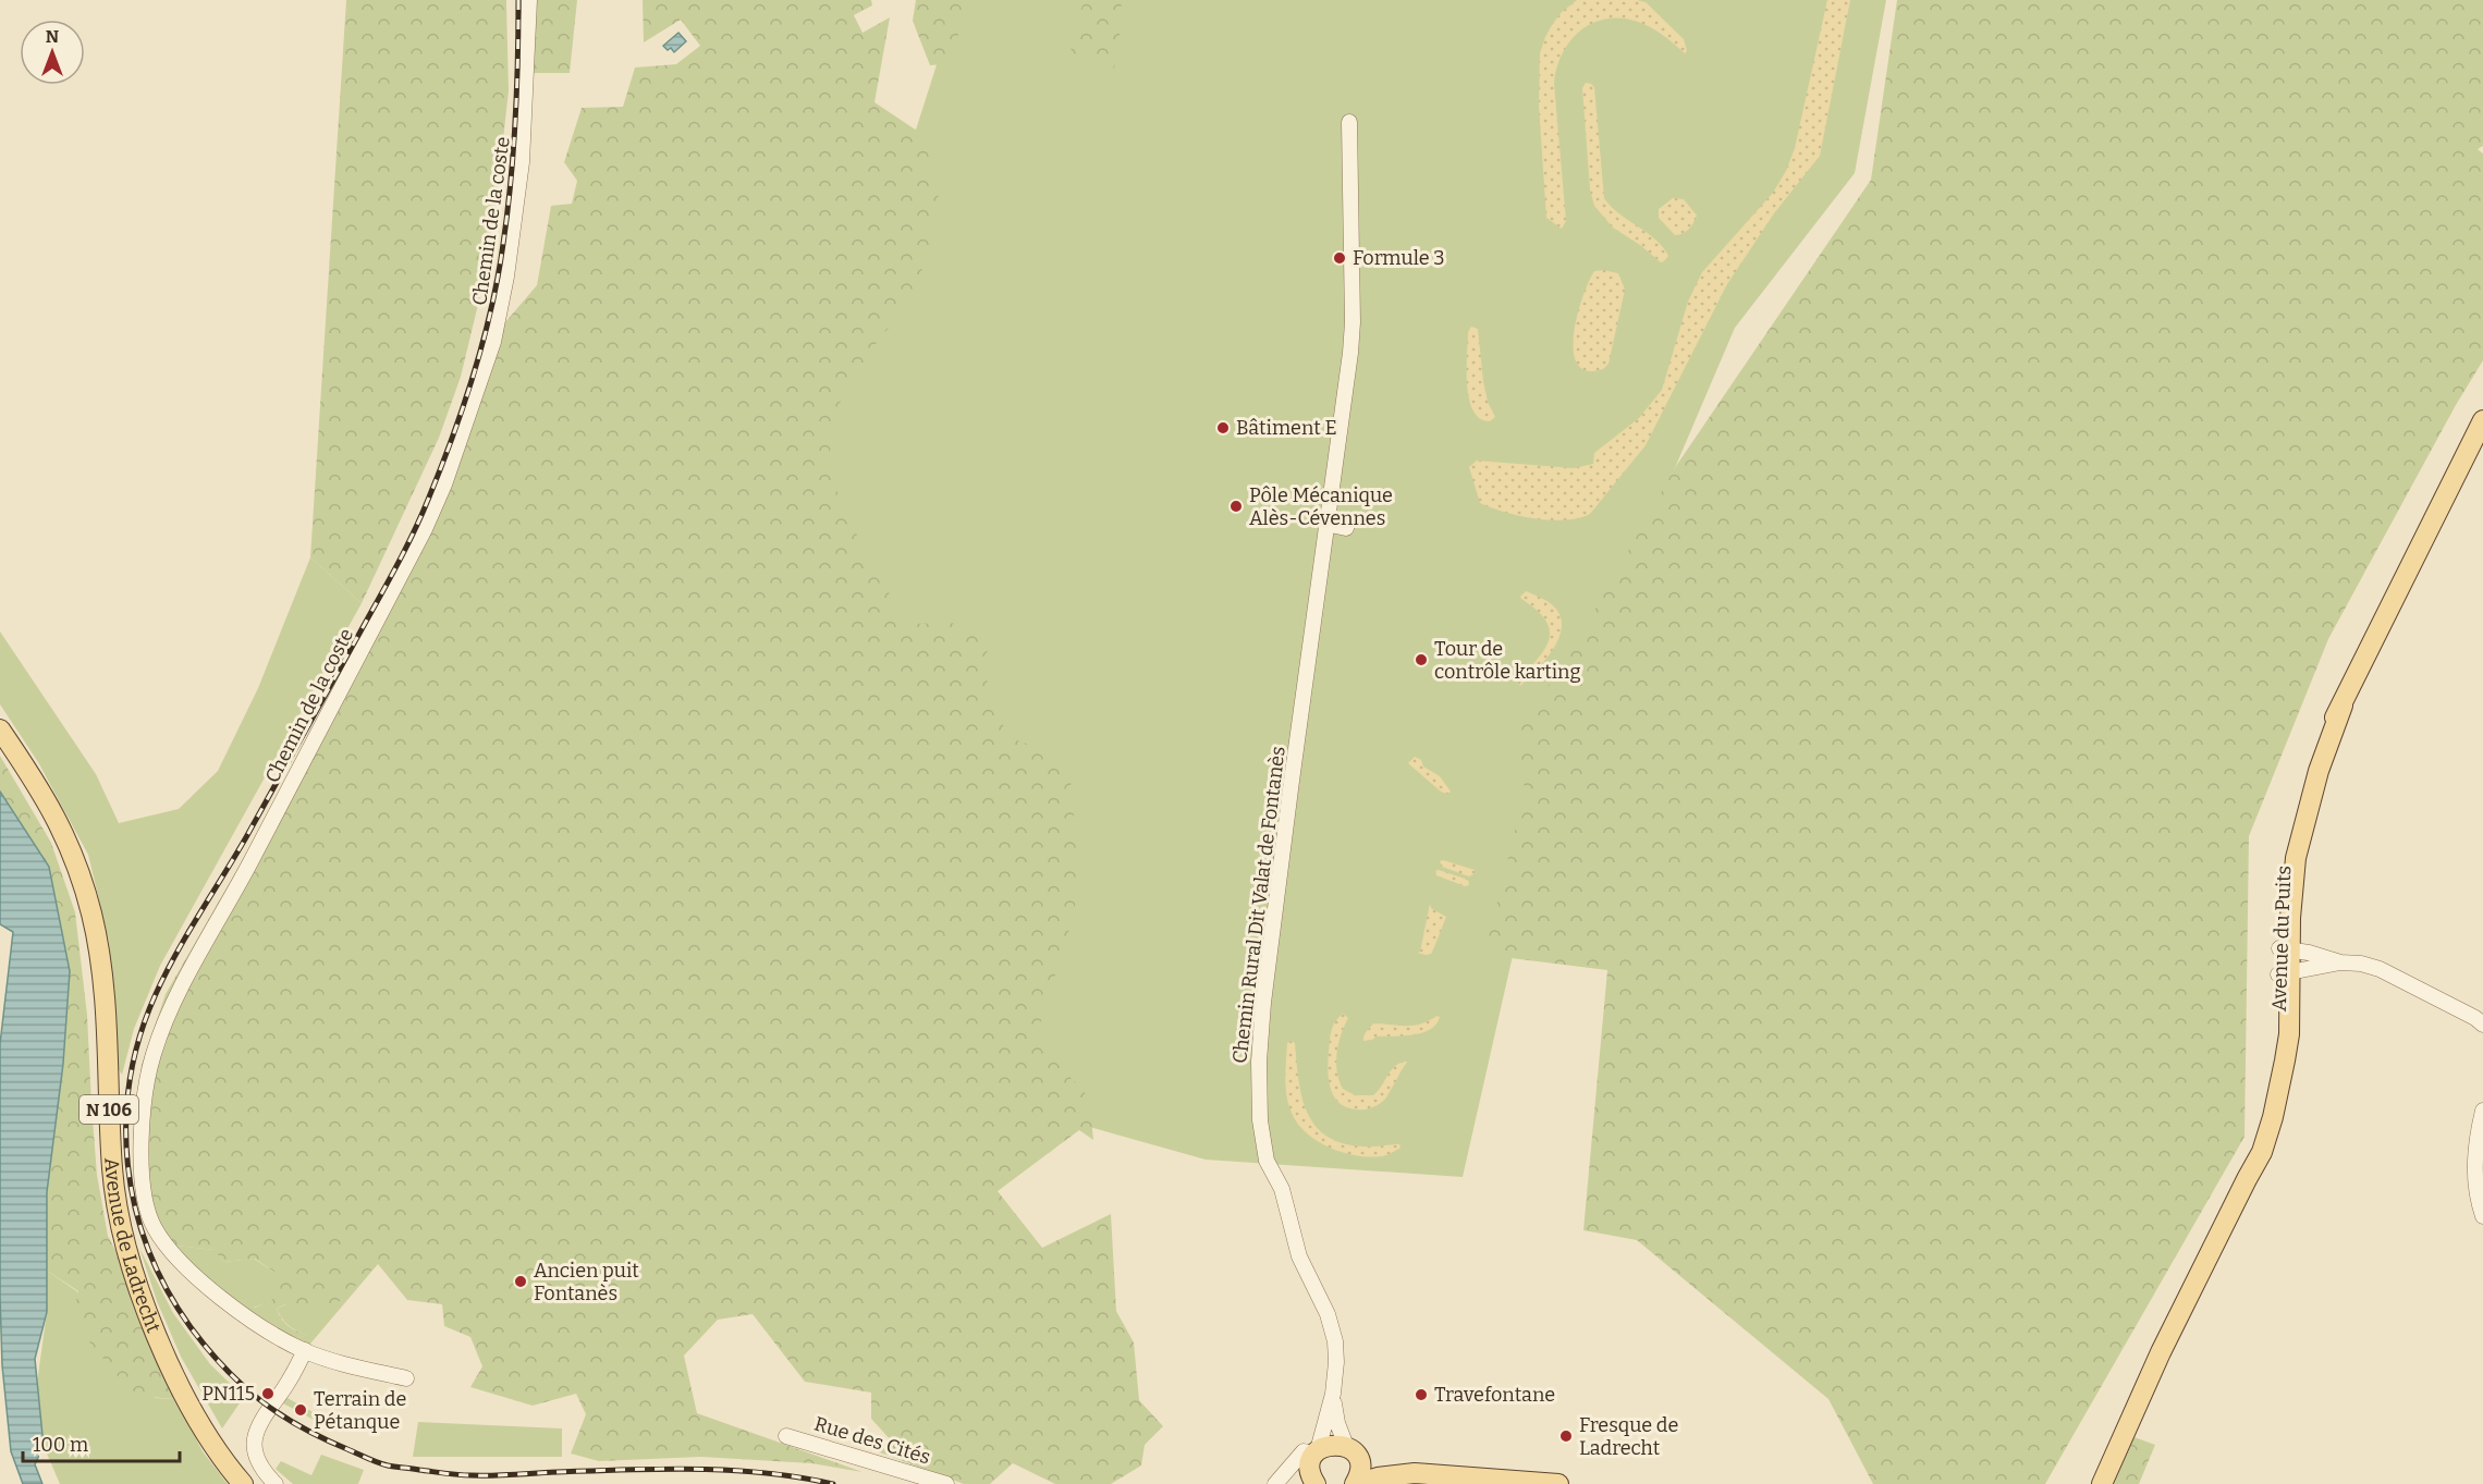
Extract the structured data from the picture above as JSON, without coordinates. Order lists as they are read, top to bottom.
{
  "streets": {
    "main road": ["Avenue du Puits", "N 106", "Avenue de Ladrecht"],
    "street": ["Chemin de la coste", "Chemin Rural Dit Valat de Fontanès", "Rue des Cités"]
  },
  "places": [
    "Formule 3",
    "Bâtiment E",
    "Pôle Mécanique Alès-Cévennes",
    "Tour de contrôle karting",
    "Ancien puit Fontanès",
    "PN115",
    "Travefontane",
    "Terrain de Pétanque",
    "Fresque de Ladrecht"
  ],
  "scale_bar": "100 m",
  "north": "top"
}
